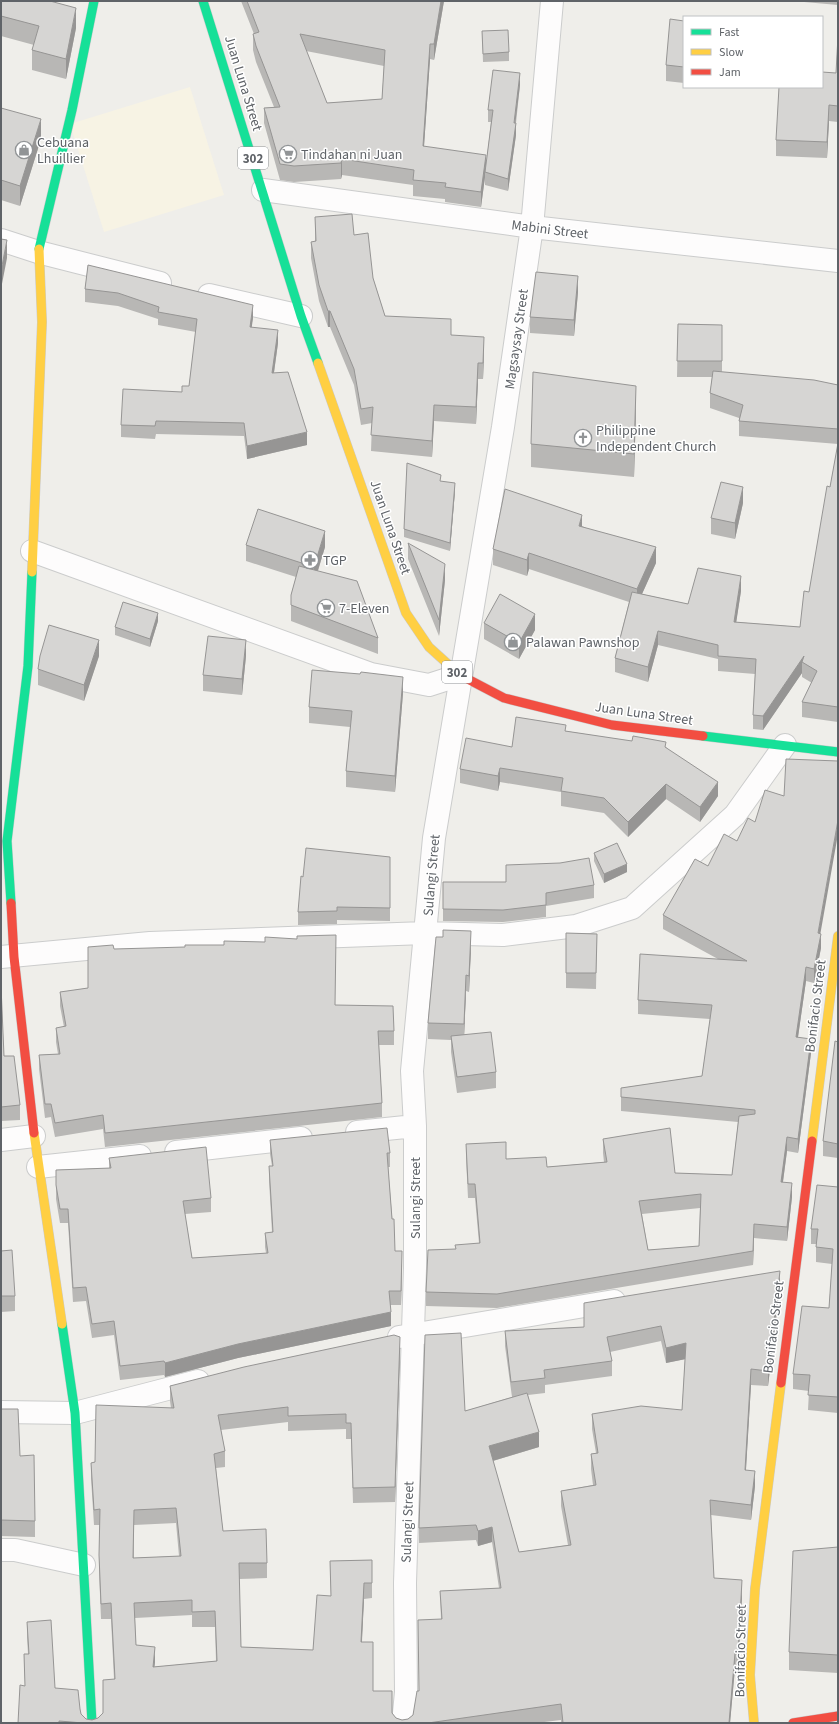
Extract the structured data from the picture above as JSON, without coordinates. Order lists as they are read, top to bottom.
{
  "streets": {
    "main road": ["Juan Luna Street", "302", "Bonifacio Street"],
    "street": ["Mabini Street", "Magsaysay Street", "Sulangi Street"]
  },
  "crossings": [
    ["Juan Luna Street", "Mabini Street"],
    ["Juan Luna Street", "Magsaysay Street"],
    ["Juan Luna Street", "Sulangi Street"],
    ["Mabini Street", "Magsaysay Street"],
    ["Magsaysay Street", "Sulangi Street"]
  ],
  "places": {
    "shop": ["Cebuana Lhuillier", "Palawan Pawnshop"],
    "supermarket": ["Tindahan ni Juan", "7-Eleven"],
    "church": ["Philippine Independent Church"],
    "pharmacy": ["TGP"]
  },
  "legend": ["Fast", "Slow", "Jam"]
}
